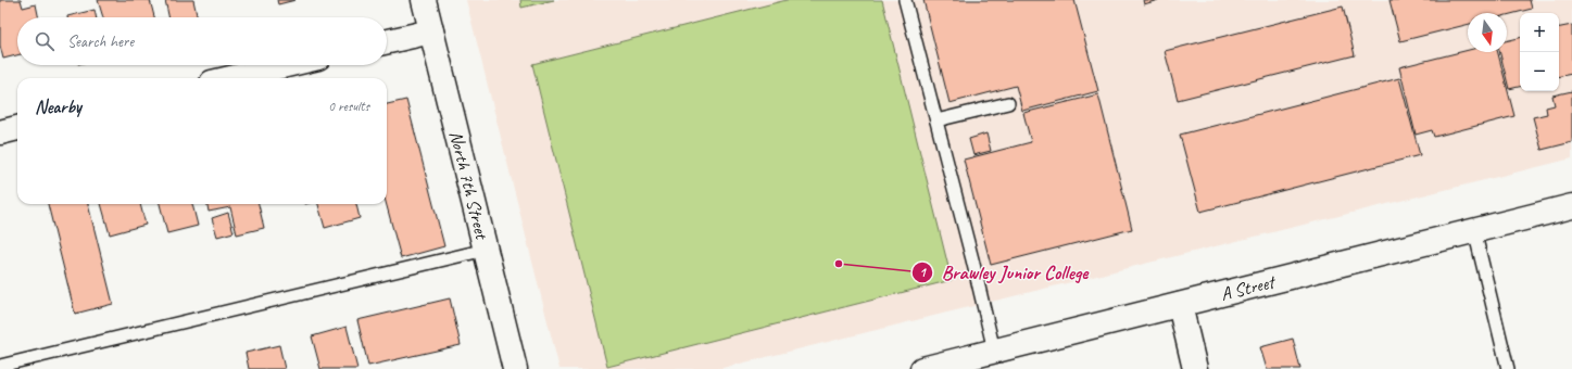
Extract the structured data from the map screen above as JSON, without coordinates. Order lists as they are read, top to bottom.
{
  "streets": {
    "street": ["North 7th Street", "A Street"]
  },
  "places": ["Brawley Junior College"],
  "north": "bottom",
  "page": {
    "map_buttons": ["+", "−"],
    "search": "Search here",
    "heading": ["Nearby", "0 results"]
  }
}
